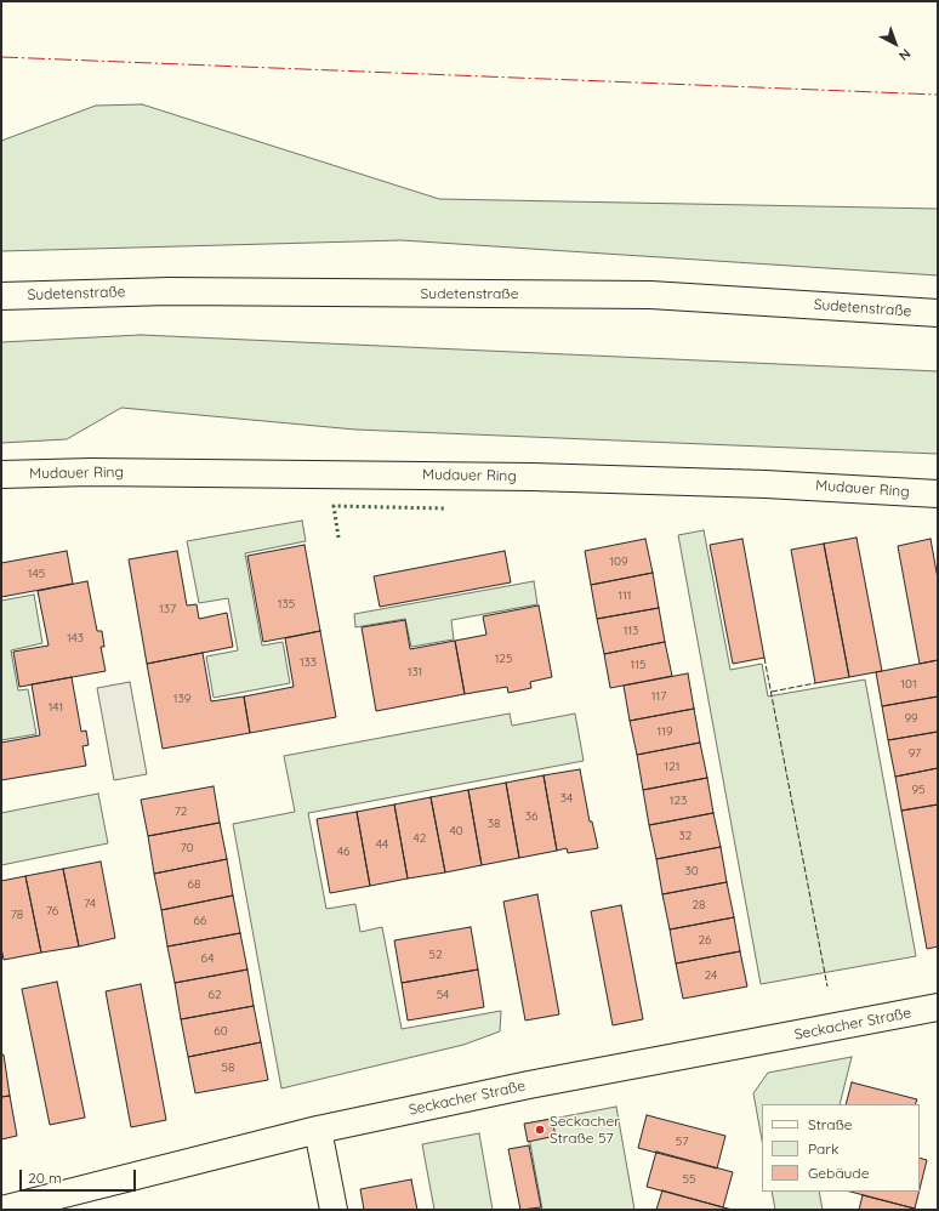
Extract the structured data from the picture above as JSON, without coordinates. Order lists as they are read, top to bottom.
{
  "streets": {
    "street": ["Sudetenstraße", "Mudauer Ring", "Seckacher Straße"]
  },
  "places": ["Seckacher Straße 57"],
  "house_numbers": [
    "109",
    "145",
    "111",
    "135",
    "137",
    "113",
    "143",
    "125",
    "133",
    "115",
    "131",
    "101",
    "117",
    "139",
    "141",
    "99",
    "119",
    "97",
    "121",
    "95",
    "34",
    "123",
    "72",
    "36",
    "38",
    "40",
    "32",
    "42",
    "44",
    "70",
    "46",
    "30",
    "68",
    "74",
    "28",
    "76",
    "78",
    "66",
    "26",
    "52",
    "64",
    "24",
    "62",
    "54",
    "60",
    "58",
    "57",
    "55"
  ],
  "legend": ["Straße", "Park", "Gebäude"],
  "scale_bar": "20 m",
  "north": "bottom right"
}
